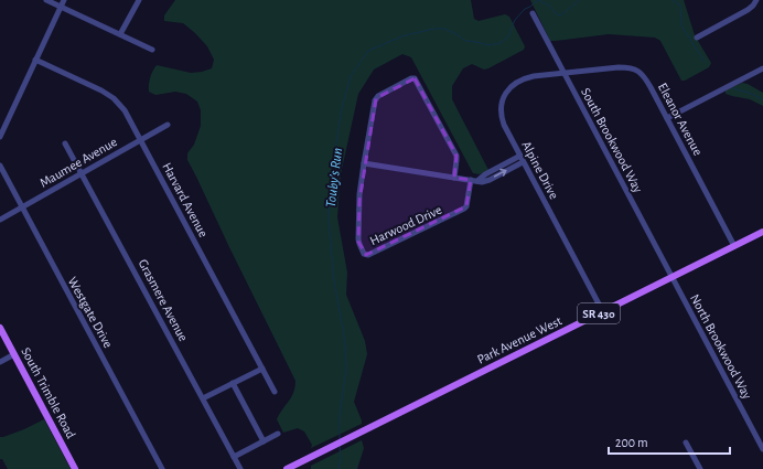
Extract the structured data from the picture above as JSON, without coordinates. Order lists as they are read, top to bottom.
{
  "streets": {
    "main road": ["SR 430", "Park Avenue West", "South Trimble Road"],
    "street": [
      "Eleanor Avenue",
      "South Brookwood Way",
      "Maumee Avenue",
      "Alpine Drive",
      "Harvard Avenue",
      "Harwood Drive",
      "Grasmere Avenue",
      "Westgate Drive",
      "North Brookwood Way"
    ]
  },
  "crossings": [
    ["Eleanor Avenue", "South Brookwood Way"],
    ["Eleanor Avenue", "Alpine Drive"],
    ["Eleanor Avenue", "Park Avenue West"],
    ["South Brookwood Way", "Alpine Drive"],
    ["South Brookwood Way", "Park Avenue West"],
    ["South Brookwood Way", "North Brookwood Way"],
    ["Maumee Avenue", "Harvard Avenue"],
    ["Maumee Avenue", "Grasmere Avenue"],
    ["Maumee Avenue", "Westgate Drive"],
    ["Alpine Drive", "Park Avenue West"],
    ["Park Avenue West", "North Brookwood Way"]
  ],
  "water": ["Touby's Run"],
  "scale_bar": "200 m"
}
